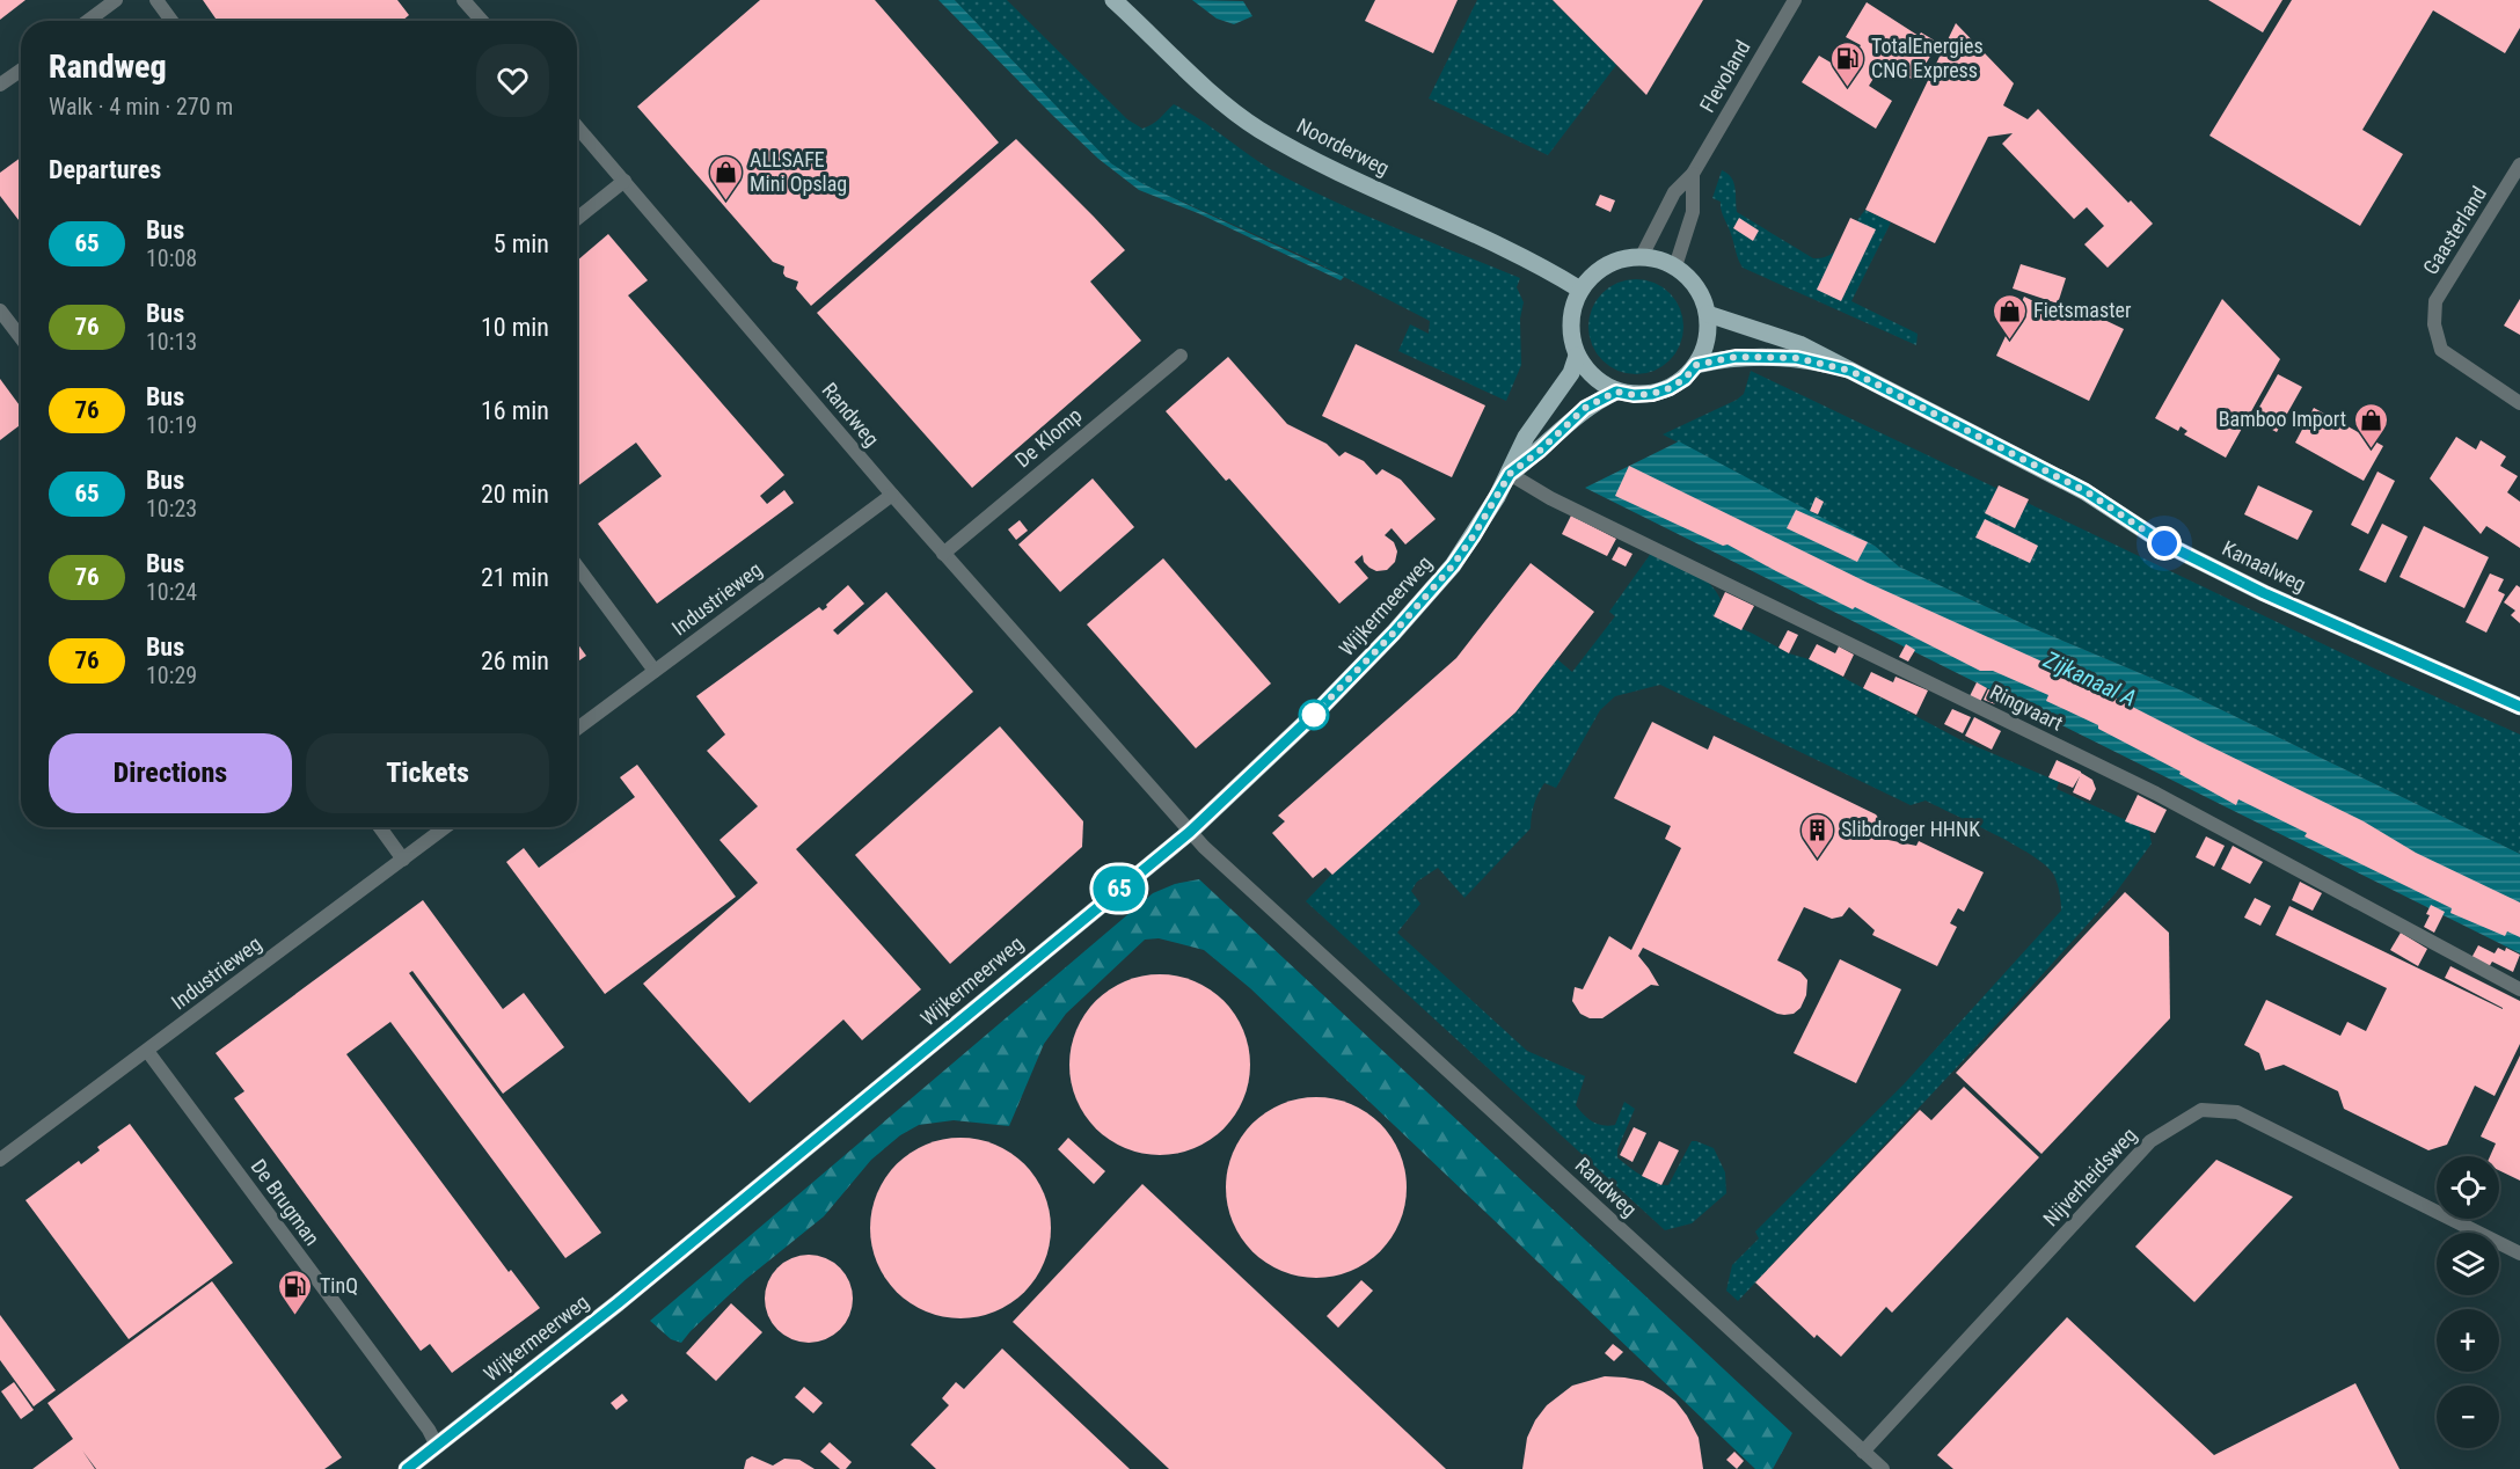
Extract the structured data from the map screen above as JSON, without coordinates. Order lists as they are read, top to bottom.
{
  "streets": {
    "main road": ["Noorderweg", "Kanaalweg", "Wijkermeerweg"],
    "street": [
      "Flevoland",
      "Gaasterland",
      "Randweg",
      "De Klomp",
      "Industrieweg",
      "Ringvaart",
      "Nijverheidsweg",
      "De Brugman"
    ]
  },
  "crossings": [
    ["Flevoland", "Noorderweg"],
    ["Flevoland", "Kanaalweg"],
    ["Flevoland", "Wijkermeerweg"],
    ["Noorderweg", "Kanaalweg"],
    ["Noorderweg", "Wijkermeerweg"],
    ["Randweg", "De Klomp"],
    ["Randweg", "Industrieweg"],
    ["Randweg", "Wijkermeerweg"],
    ["Randweg", "Nijverheidsweg"],
    ["Kanaalweg", "Wijkermeerweg"],
    ["Industrieweg", "De Brugman"],
    ["Wijkermeerweg", "Ringvaart"],
    ["Wijkermeerweg", "De Brugman"]
  ],
  "water": ["Zijkanaal A"],
  "places": {
    "fuel station": ["TotalEnergies CNG Express", "TinQ"],
    "shop": ["ALLSAFE Mini Opslag", "Fietsmaster", "Bamboo Import"],
    "building": ["Slibdroger HHNK"]
  },
  "lines": ["bus line 65"],
  "page": {
    "on_map": "65",
    "heading": [
      ["Randweg", "Walk · 4 min · 270 m"],
      "Departures"
    ],
    "list": [
      {
        "mark": "65",
        "name": "Bus",
        "note": "10:08",
        "value": "5 min"
      },
      {
        "mark": "76",
        "name": "Bus",
        "note": "10:13",
        "value": "10 min"
      },
      {
        "mark": "76",
        "name": "Bus",
        "note": "10:19",
        "value": "16 min"
      },
      {
        "mark": "65",
        "name": "Bus",
        "note": "10:23",
        "value": "20 min"
      },
      {
        "mark": "76",
        "name": "Bus",
        "note": "10:24",
        "value": "21 min"
      },
      {
        "mark": "76",
        "name": "Bus",
        "note": "10:29",
        "value": "26 min"
      }
    ],
    "buttons": ["Directions", "Tickets"],
    "map_buttons": ["+", "−"]
  }
}
